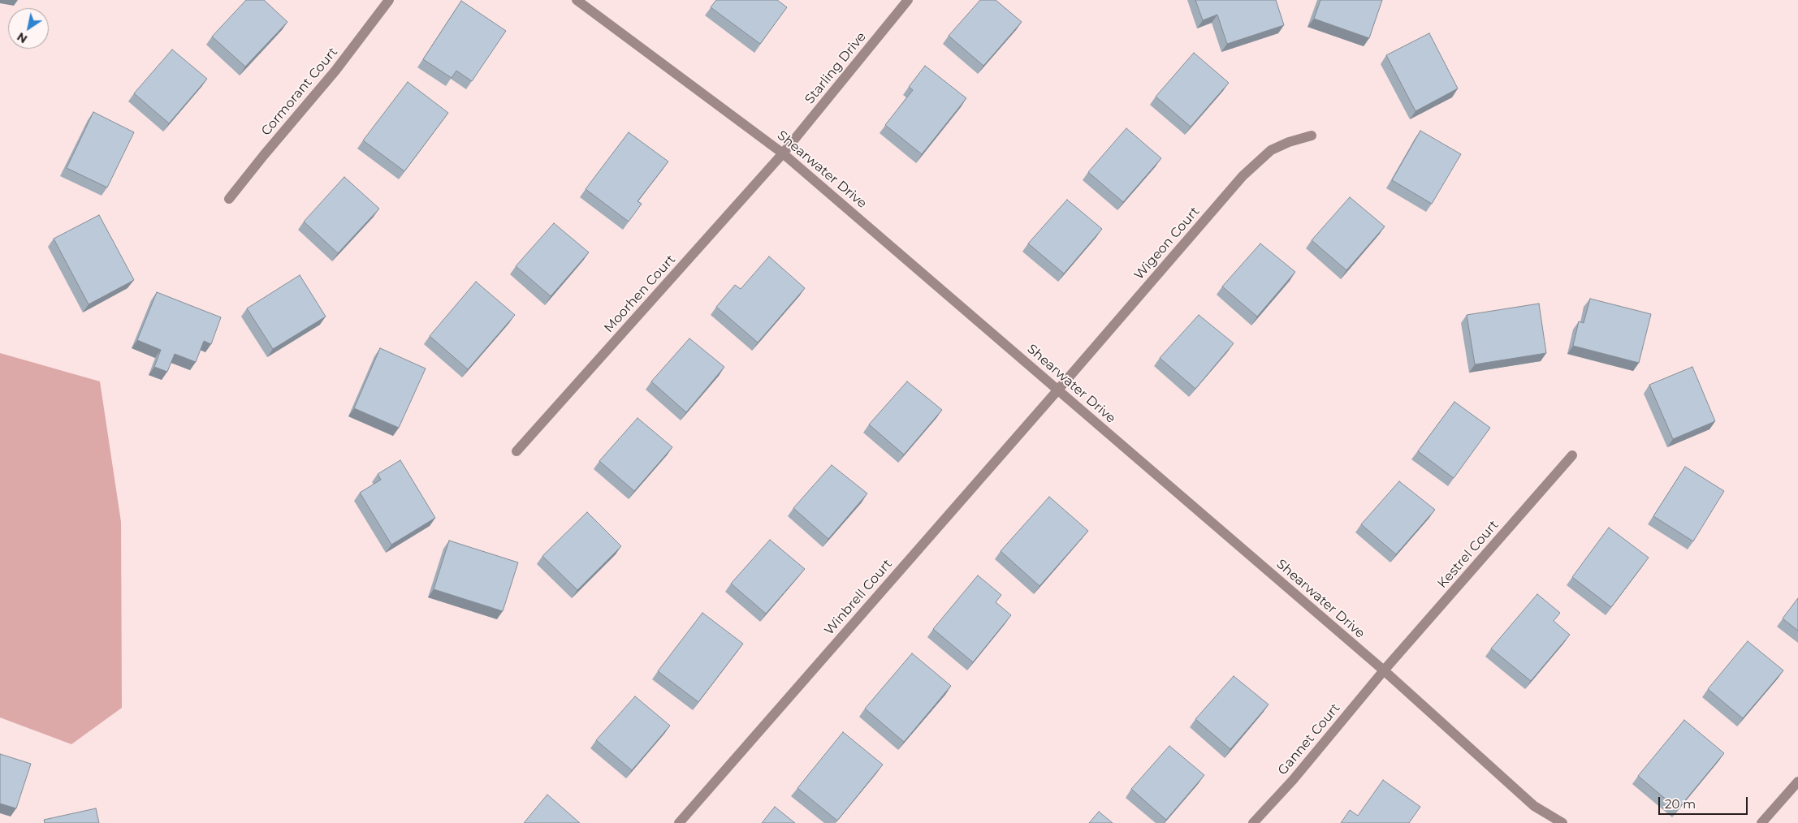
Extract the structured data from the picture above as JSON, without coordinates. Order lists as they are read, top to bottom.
{
  "streets": {
    "street": [
      "Starling Drive",
      "Cormorant Court",
      "Shearwater Drive",
      "Wigeon Court",
      "Moorhen Court",
      "Kestrel Court",
      "Winbrell Court",
      "Gannet Court"
    ]
  },
  "crossings": [
    ["Starling Drive", "Shearwater Drive"],
    ["Starling Drive", "Moorhen Court"],
    ["Shearwater Drive", "Wigeon Court"],
    ["Shearwater Drive", "Moorhen Court"],
    ["Shearwater Drive", "Kestrel Court"],
    ["Shearwater Drive", "Winbrell Court"],
    ["Shearwater Drive", "Gannet Court"],
    ["Wigeon Court", "Winbrell Court"],
    ["Kestrel Court", "Gannet Court"]
  ],
  "scale_bar": "20 m",
  "north": "bottom left"
}
